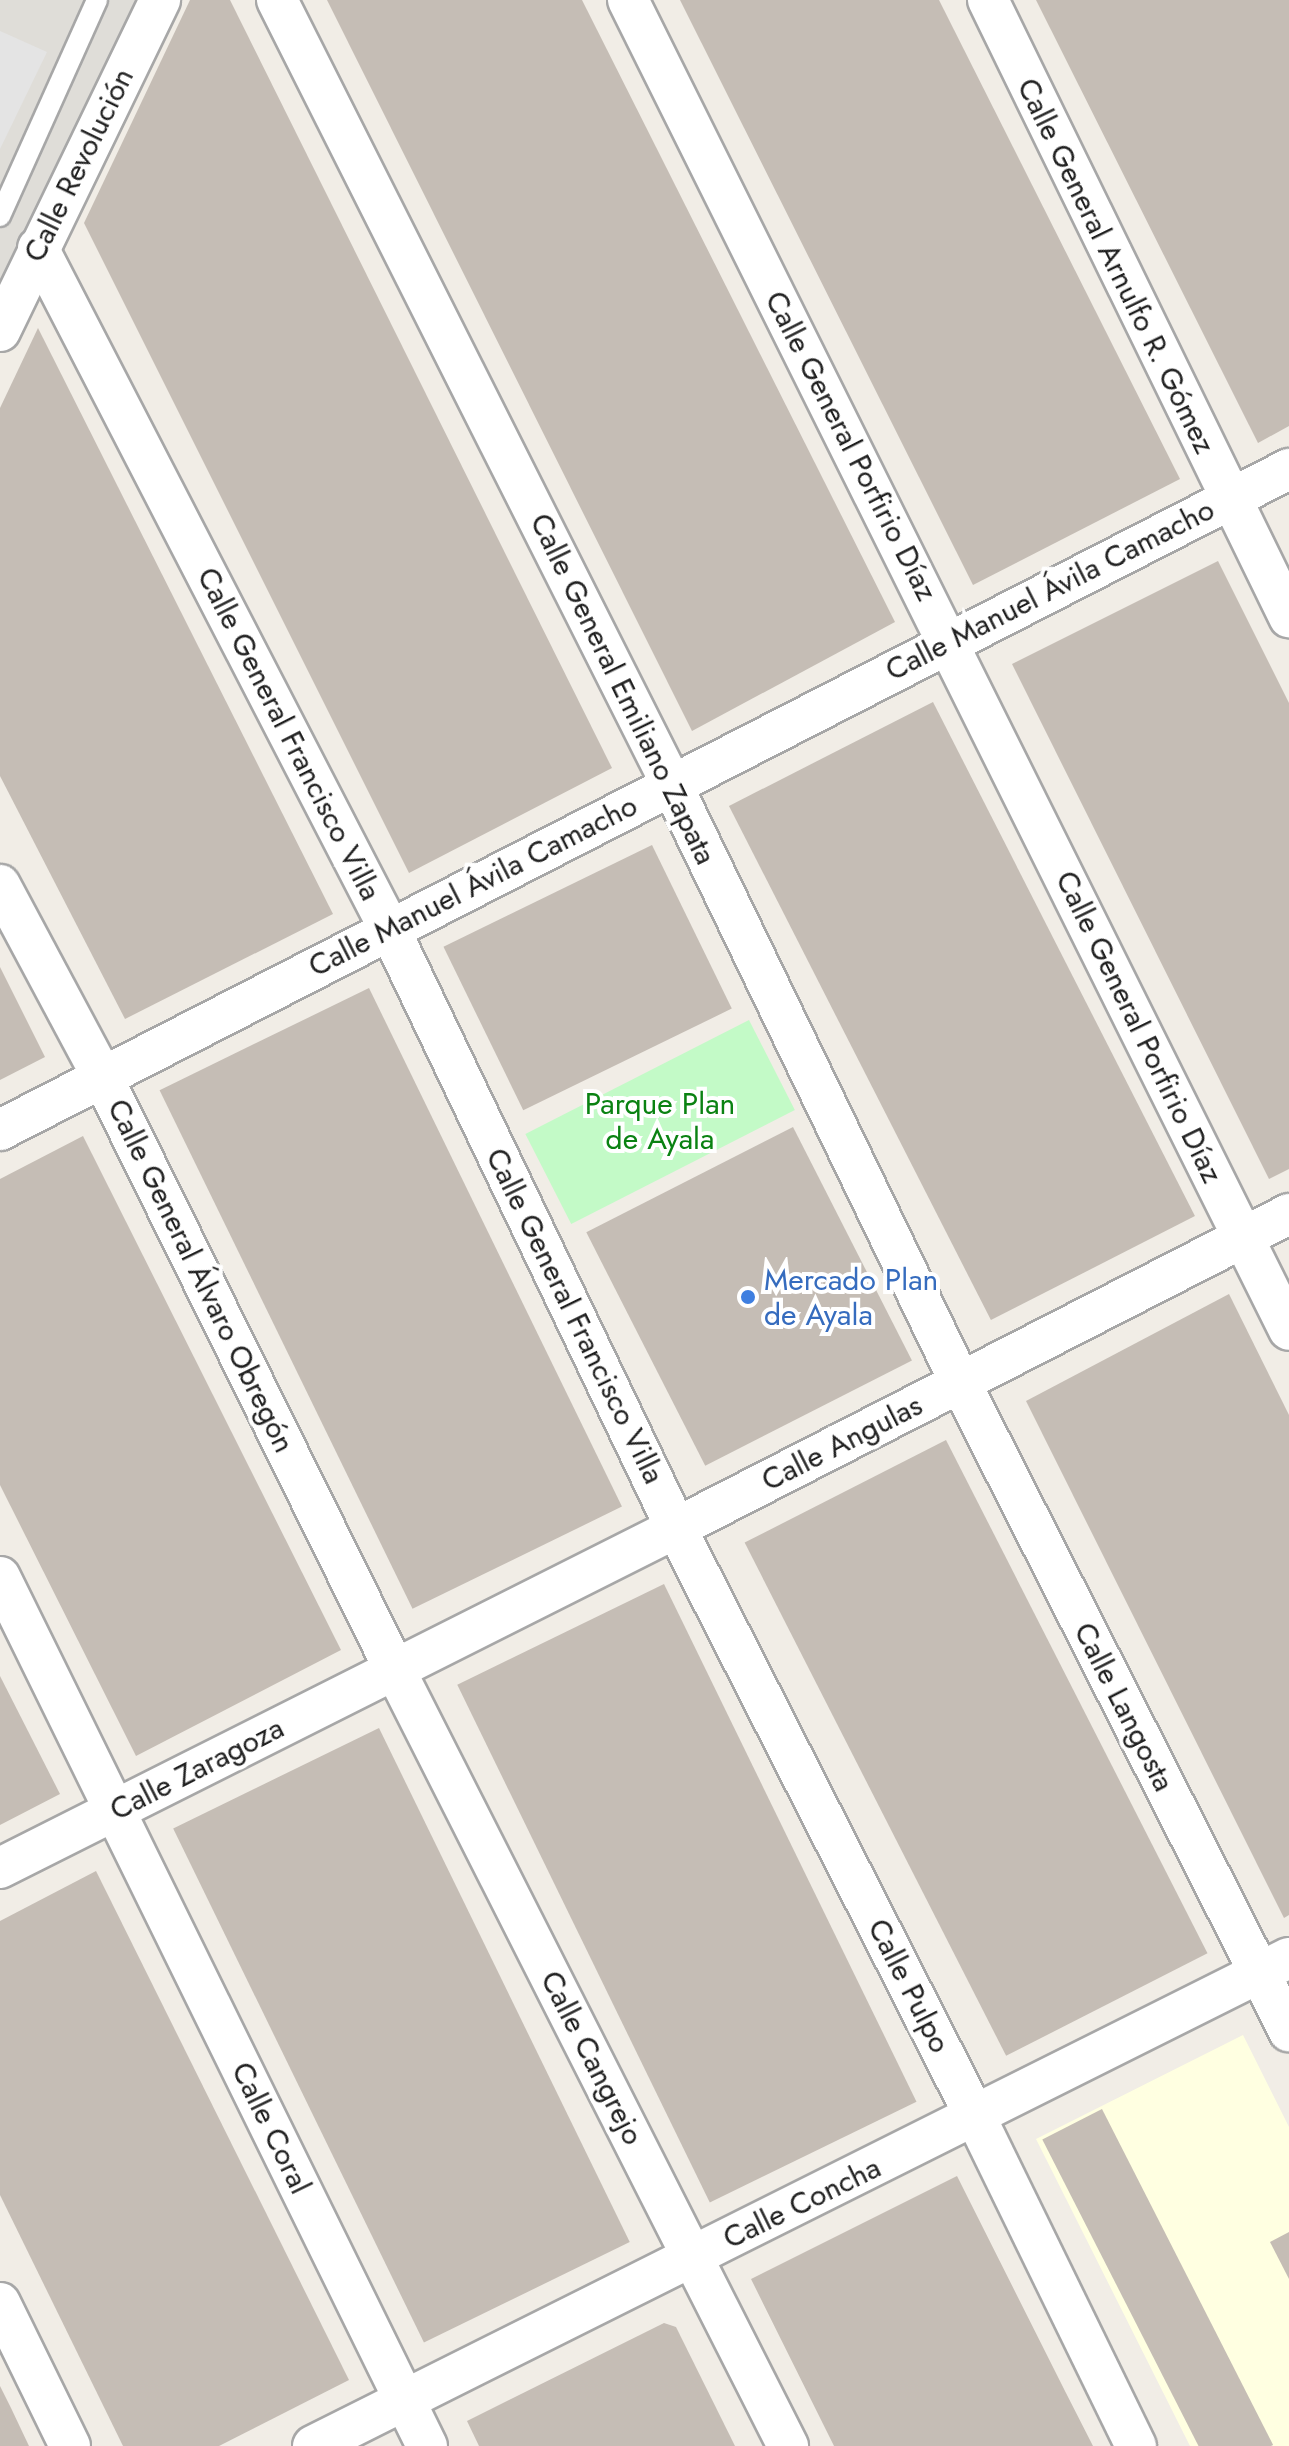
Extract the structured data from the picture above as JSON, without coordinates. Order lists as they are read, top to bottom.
{
  "streets": {
    "street": [
      "Calle Revolución",
      "Calle General Arnulfo R. Gómez",
      "Calle General Porfirio Díaz",
      "Calle Manuel Ávila Camacho",
      "Calle General Emiliano Zapata",
      "Calle General Francisco Villa",
      "Calle General Álvaro Obregón",
      "Calle Angulas",
      "Calle Langosta",
      "Calle Zaragoza",
      "Calle Pulpo",
      "Calle Cangrejo",
      "Calle Coral",
      "Calle Concha"
    ]
  },
  "crossings": [
    ["Calle Revolución", "Calle General Francisco Villa"],
    ["Calle General Arnulfo R. Gómez", "Calle Manuel Ávila Camacho"],
    ["Calle General Porfirio Díaz", "Calle Manuel Ávila Camacho"],
    ["Calle General Porfirio Díaz", "Calle Angulas"],
    ["Calle Manuel Ávila Camacho", "Calle General Emiliano Zapata"],
    ["Calle Manuel Ávila Camacho", "Calle General Francisco Villa"],
    ["Calle Manuel Ávila Camacho", "Calle General Álvaro Obregón"],
    ["Calle General Emiliano Zapata", "Calle Angulas"],
    ["Calle General Emiliano Zapata", "Calle Langosta"],
    ["Calle General Francisco Villa", "Calle Angulas"],
    ["Calle General Francisco Villa", "Calle Pulpo"],
    ["Calle General Álvaro Obregón", "Calle Angulas"],
    ["Calle General Álvaro Obregón", "Calle Zaragoza"],
    ["Calle General Álvaro Obregón", "Calle Cangrejo"],
    ["Calle Angulas", "Calle Langosta"],
    ["Calle Angulas", "Calle Zaragoza"],
    ["Calle Angulas", "Calle Pulpo"],
    ["Calle Angulas", "Calle Cangrejo"],
    ["Calle Langosta", "Calle Concha"],
    ["Calle Zaragoza", "Calle Cangrejo"],
    ["Calle Zaragoza", "Calle Coral"],
    ["Calle Pulpo", "Calle Concha"],
    ["Calle Cangrejo", "Calle Concha"],
    ["Calle Coral", "Calle Concha"]
  ],
  "parks": ["Parque Plan de Ayala"],
  "places": ["Mercado Plan de Ayala"]
}
